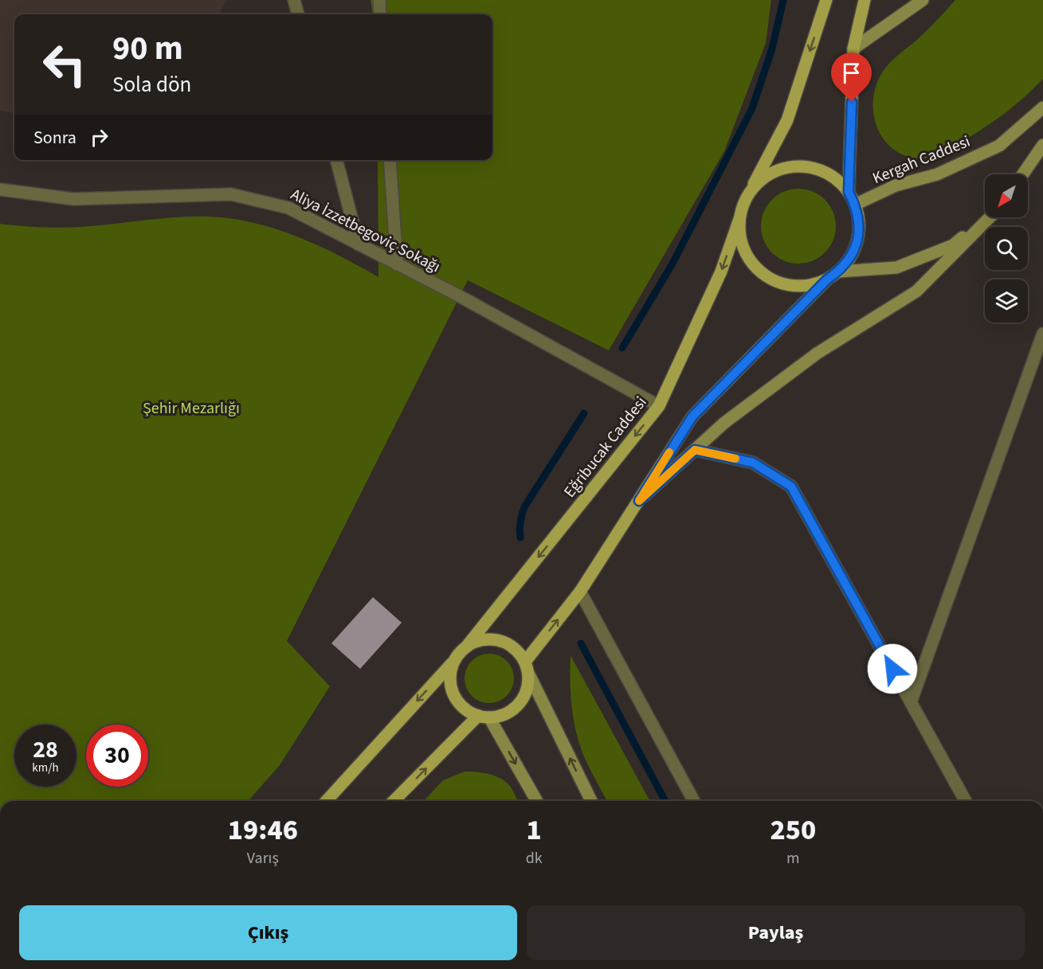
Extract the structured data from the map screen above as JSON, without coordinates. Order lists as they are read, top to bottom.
{
  "streets": {
    "main road": ["Eğribucak Caddesi"],
    "street": ["Kergah Caddesi", "Aliya İzzetbegoviç Sokağı"]
  },
  "crossings": [
    ["Kergah Caddesi", "Eğribucak Caddesi"],
    ["Aliya İzzetbegoviç Sokağı", "Eğribucak Caddesi"]
  ],
  "parks": ["Şehir Mezarlığı"],
  "north": "bottom left",
  "page": {
    "turn": ["90 m", "Sola dön"],
    "then": "Sonra",
    "speed": "28 km/h",
    "limit": "30",
    "eta": [
      "19:46",
      "Varış",
      "1",
      "dk",
      "250",
      "m"
    ],
    "buttons": ["Çıkış", "Paylaş"]
  }
}
